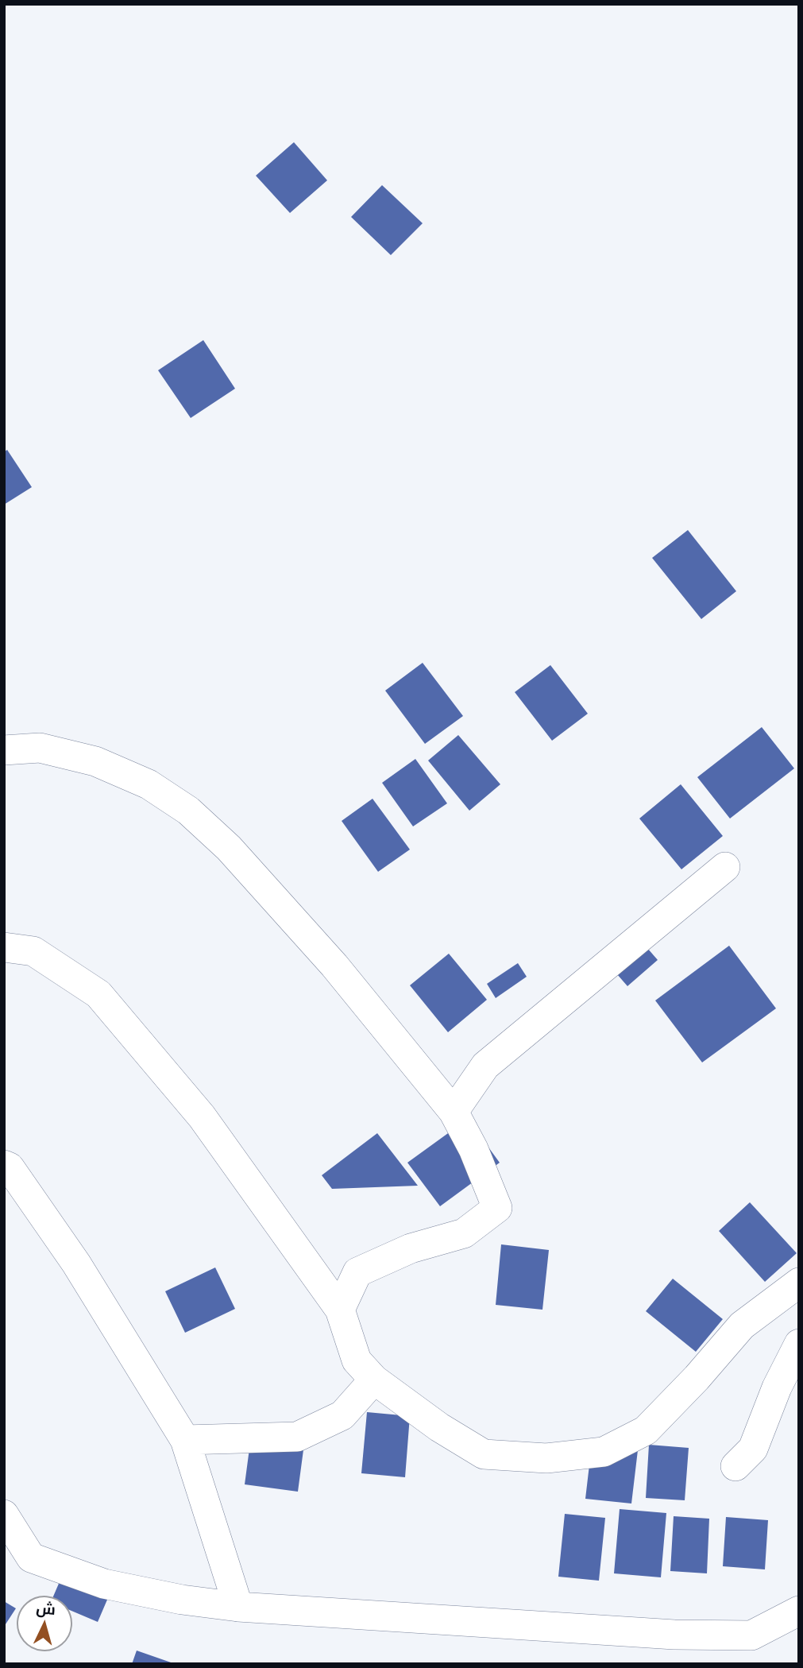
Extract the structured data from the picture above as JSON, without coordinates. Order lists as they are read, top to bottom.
{
  "north": "top"
}
